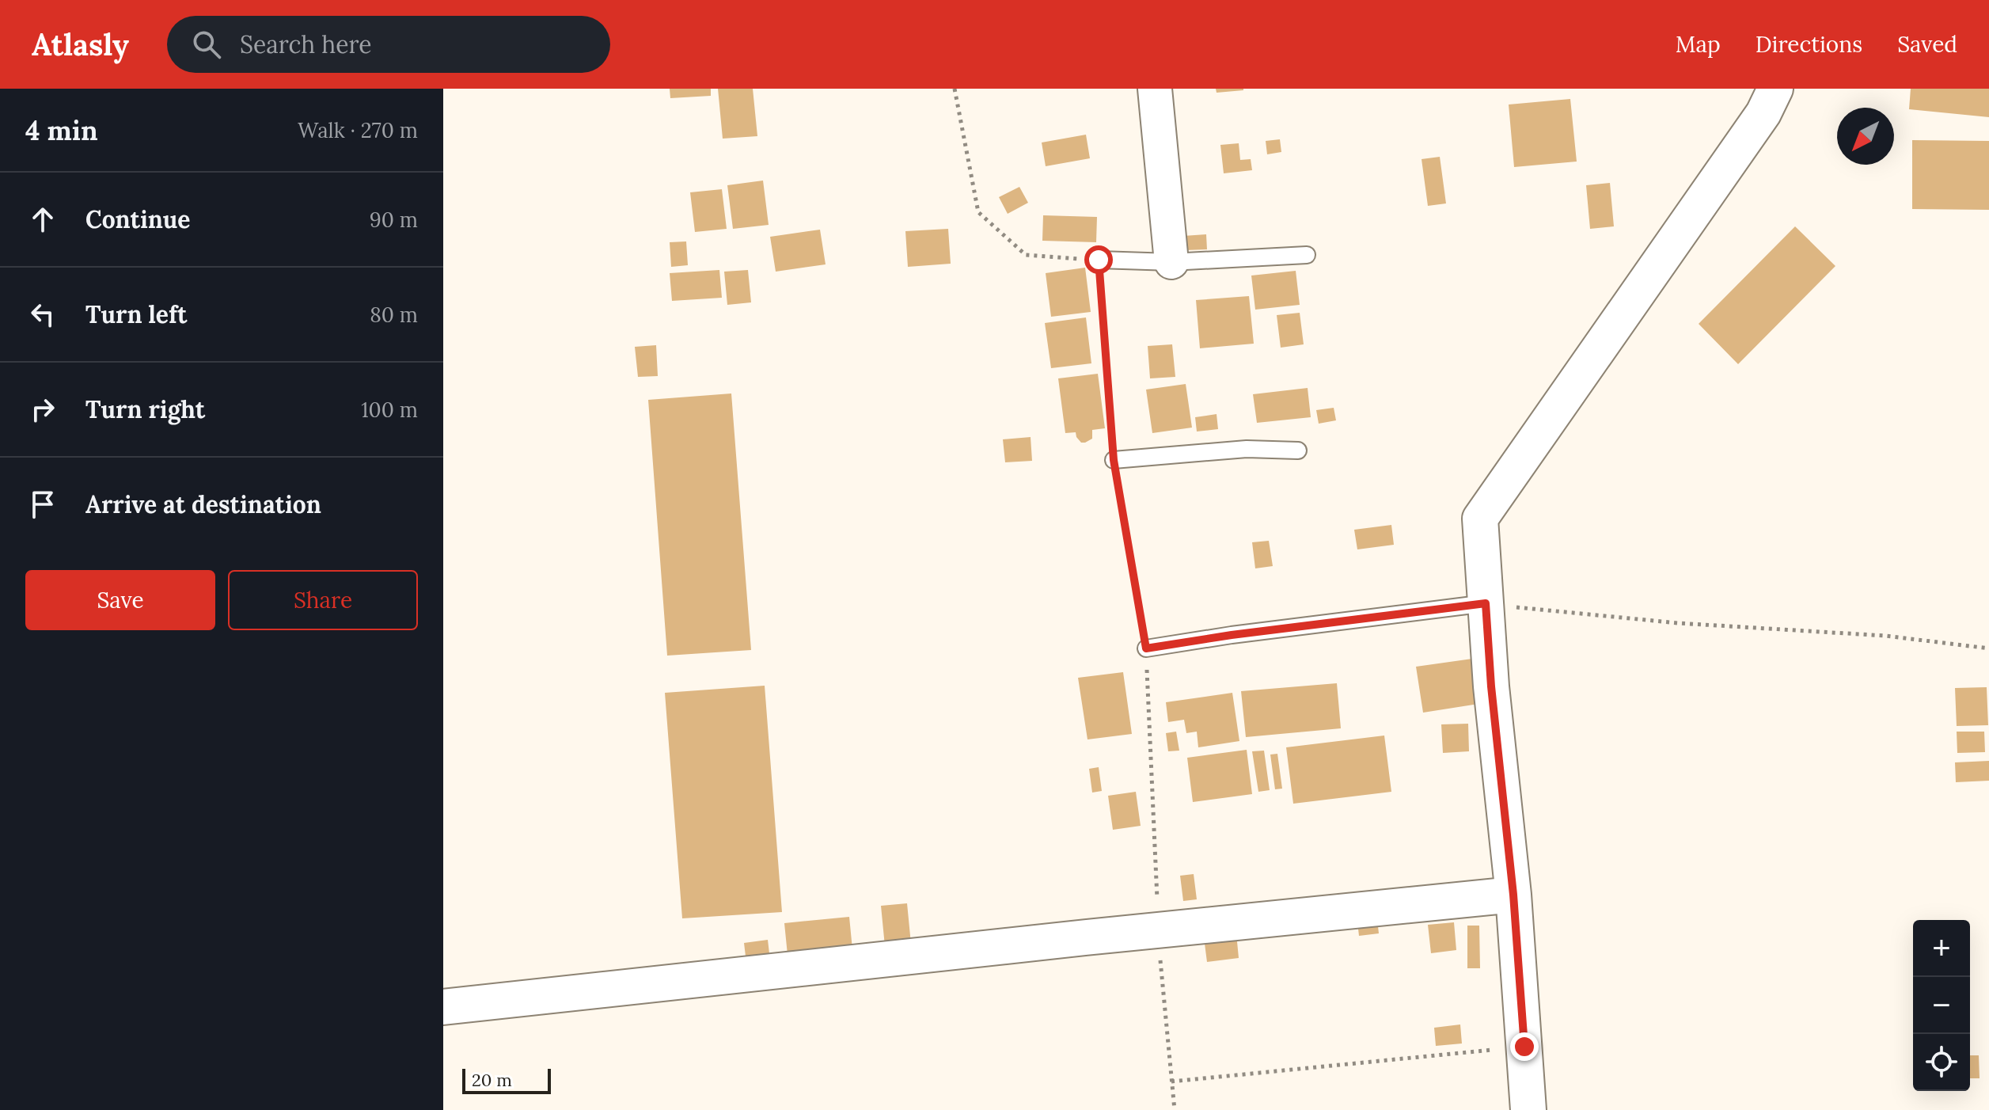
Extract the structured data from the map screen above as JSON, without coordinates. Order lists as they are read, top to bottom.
{
  "scale_bar": "20 m",
  "north": "bottom left",
  "page": {
    "header": "Atlasly",
    "search": "Search here",
    "nav": ["Map", "Directions", "Saved"],
    "heading": ["4 min", "Walk · 270 m"],
    "list": [
      ["Continue", "90 m"],
      ["Turn left", "80 m"],
      ["Turn right", "100 m"],
      "Arrive at destination"
    ],
    "buttons": ["Save", "Share"],
    "map_buttons": ["+", "−"],
    "scale": "20 m"
  }
}
